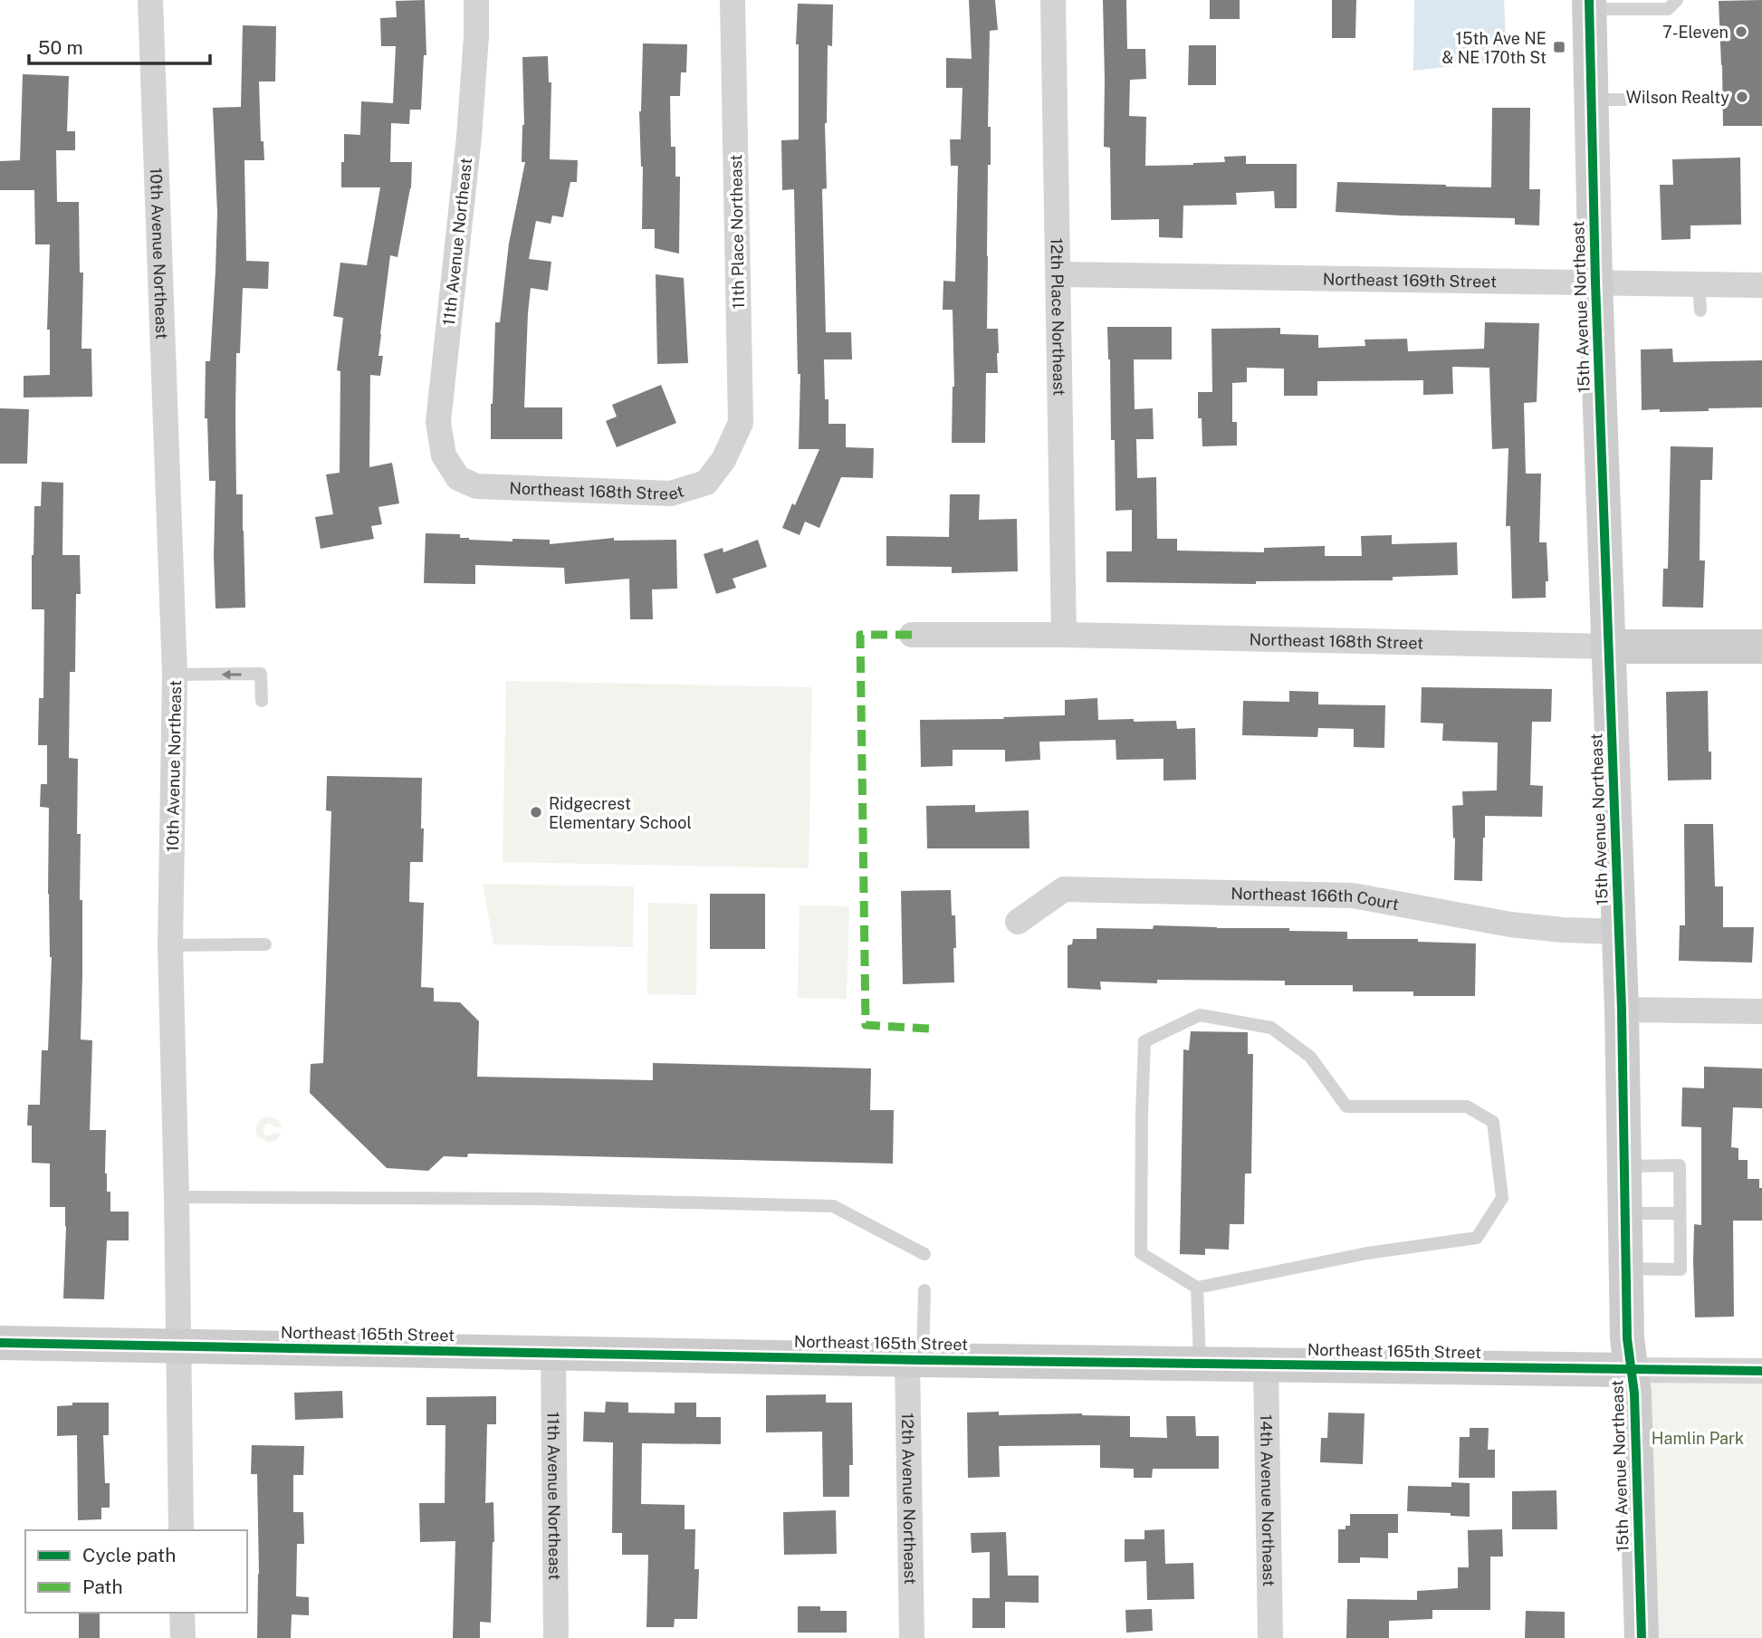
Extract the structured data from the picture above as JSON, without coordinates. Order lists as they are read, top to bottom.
{
  "streets": {
    "street": [
      "11th Place Northeast",
      "11th Avenue Northeast",
      "10th Avenue Northeast",
      "Northeast 169th Street",
      "15th Avenue Northeast",
      "12th Place Northeast",
      "Northeast 168th Street",
      "Northeast 166th Court",
      "Northeast 165th Street",
      "12th Avenue Northeast",
      "14th Avenue Northeast"
    ]
  },
  "crossings": [
    ["11th Place Northeast", "Northeast 168th Street"],
    ["11th Avenue Northeast", "Northeast 168th Street"],
    ["11th Avenue Northeast", "Northeast 165th Street"],
    ["10th Avenue Northeast", "Northeast 165th Street"],
    ["Northeast 169th Street", "15th Avenue Northeast"],
    ["Northeast 169th Street", "12th Place Northeast"],
    ["15th Avenue Northeast", "Northeast 168th Street"],
    ["15th Avenue Northeast", "Northeast 166th Court"],
    ["15th Avenue Northeast", "Northeast 165th Street"],
    ["12th Place Northeast", "Northeast 168th Street"],
    ["Northeast 165th Street", "12th Avenue Northeast"],
    ["Northeast 165th Street", "14th Avenue Northeast"]
  ],
  "parks": ["Hamlin Park"],
  "places": {
    "other": ["7-Eleven", "Wilson Realty", "Ridgecrest Elementary School"],
    "transit": ["15th Ave NE & NE 170th St"]
  },
  "legend": ["Cycle path", "Path"],
  "scale_bar": "50 m"
}
